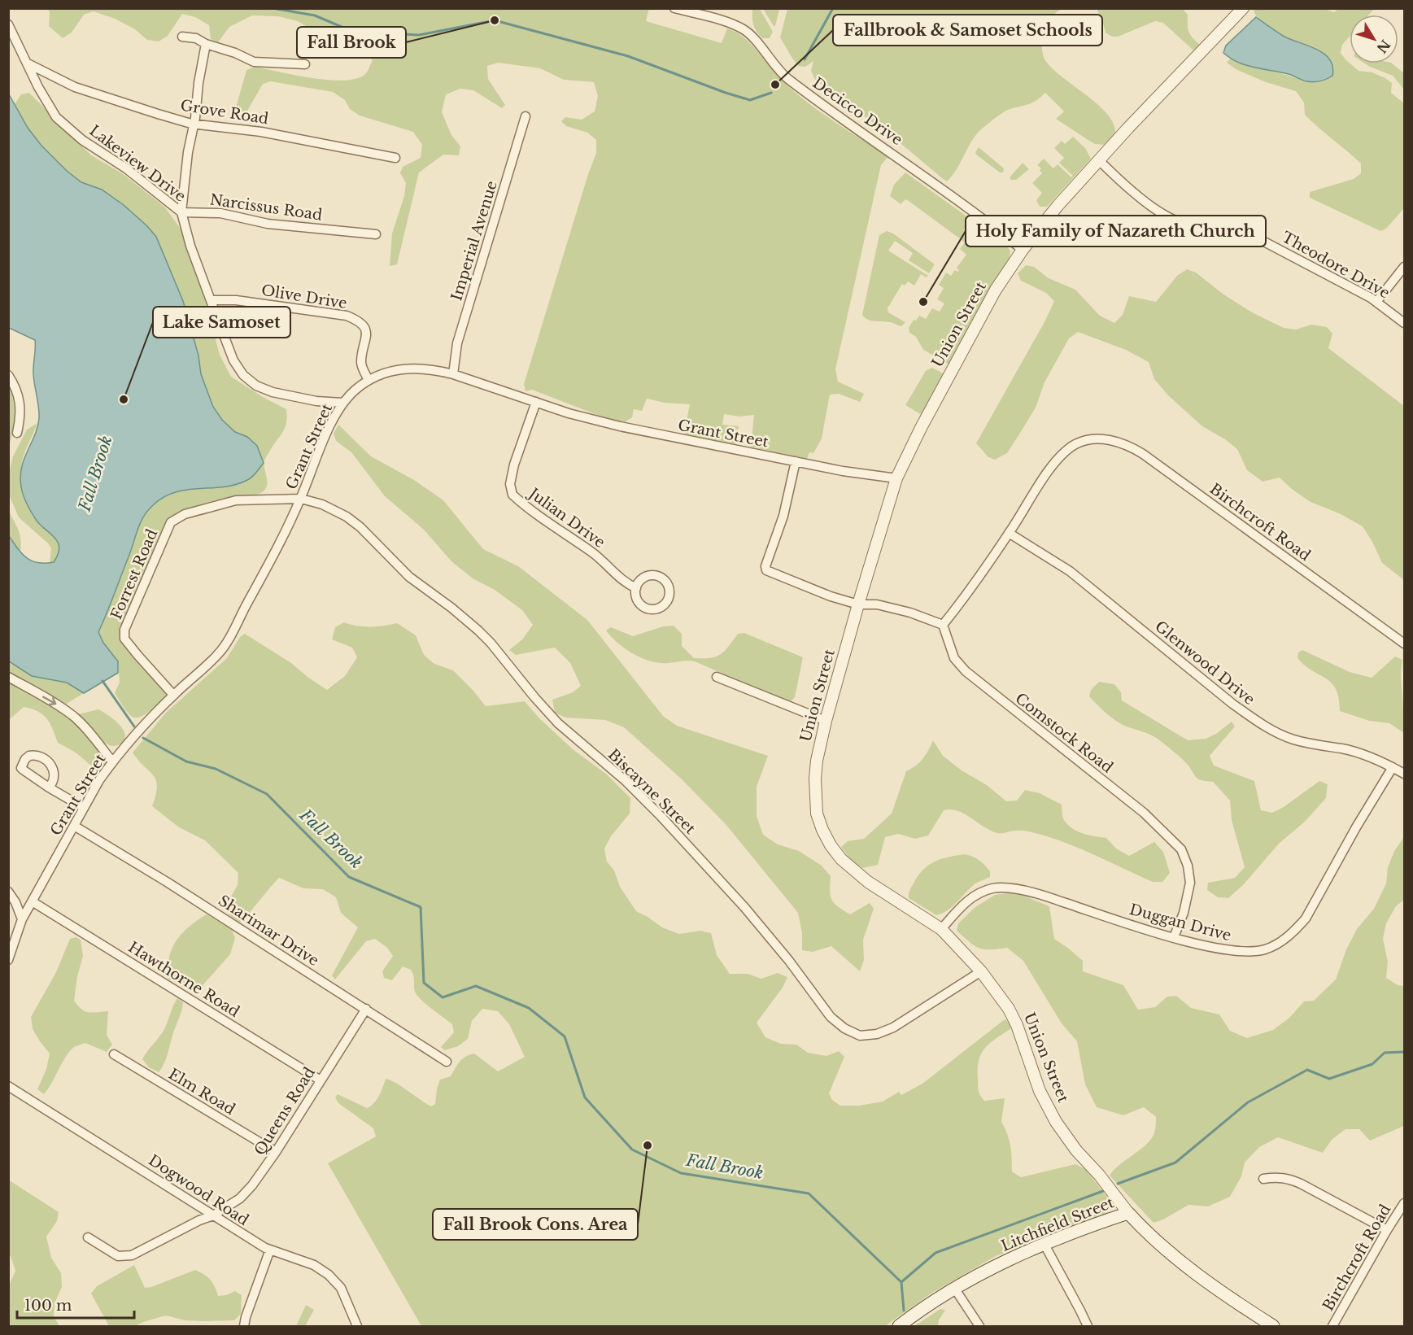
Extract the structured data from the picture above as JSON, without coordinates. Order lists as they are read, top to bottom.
{
  "streets": {
    "main road": ["Union Street", "Litchfield Street"],
    "street": [
      "Decicco Drive",
      "Grove Road",
      "Lakeview Drive",
      "Narcissus Road",
      "Imperial Avenue",
      "Theodore Drive",
      "Olive Drive",
      "Grant Street",
      "Julian Drive",
      "Birchcroft Road",
      "Forrest Road",
      "Glenwood Drive",
      "Comstock Road",
      "Biscayne Street",
      "Duggan Drive",
      "Sharimar Drive",
      "Hawthorne Road",
      "Elm Road",
      "Queens Road",
      "Dogwood Road"
    ]
  },
  "crossings": [
    ["Decicco Drive", "Union Street"],
    ["Grove Road", "Lakeview Drive"],
    ["Lakeview Drive", "Narcissus Road"],
    ["Lakeview Drive", "Olive Drive"],
    ["Lakeview Drive", "Grant Street"],
    ["Imperial Avenue", "Grant Street"],
    ["Theodore Drive", "Union Street"],
    ["Olive Drive", "Grant Street"],
    ["Union Street", "Grant Street"],
    ["Union Street", "Biscayne Street"],
    ["Union Street", "Duggan Drive"],
    ["Union Street", "Litchfield Street"],
    ["Grant Street", "Julian Drive"],
    ["Grant Street", "Forrest Road"],
    ["Grant Street", "Biscayne Street"],
    ["Grant Street", "Sharimar Drive"],
    ["Grant Street", "Hawthorne Road"],
    ["Birchcroft Road", "Glenwood Drive"],
    ["Forrest Road", "Biscayne Street"],
    ["Glenwood Drive", "Duggan Drive"],
    ["Comstock Road", "Duggan Drive"],
    ["Sharimar Drive", "Queens Road"],
    ["Hawthorne Road", "Queens Road"],
    ["Elm Road", "Queens Road"],
    ["Queens Road", "Dogwood Road"]
  ],
  "water": ["Fall Brook"],
  "places": [
    "Fall Brook",
    "Fallbrook & Samoset Schools",
    "Holy Family of Nazareth Church",
    "Lake Samoset",
    "Fall Brook Cons. Area"
  ],
  "scale_bar": "100 m",
  "north": "bottom right"
}
